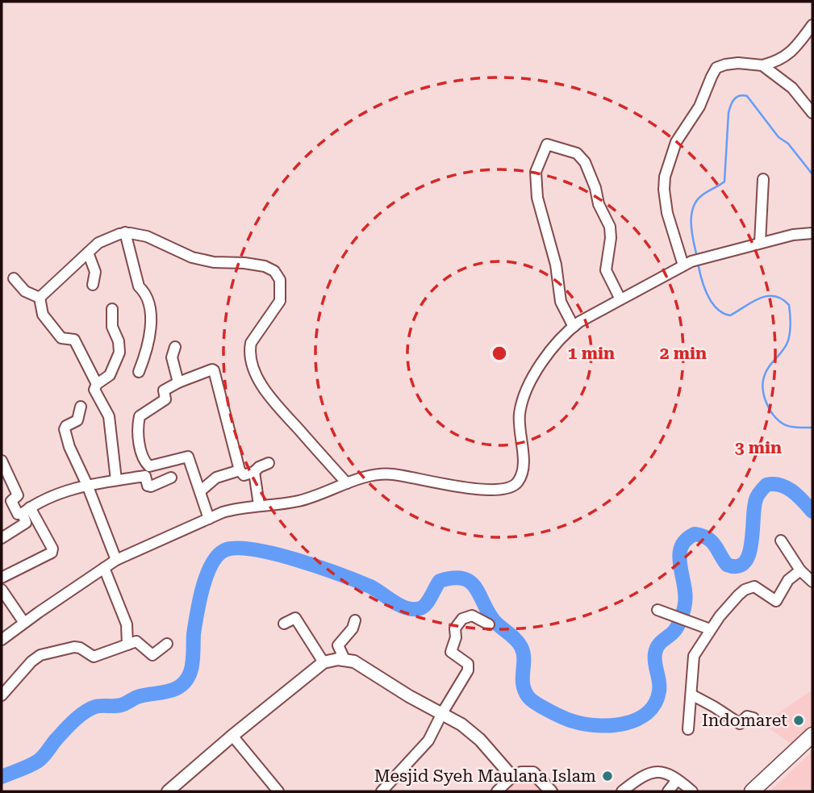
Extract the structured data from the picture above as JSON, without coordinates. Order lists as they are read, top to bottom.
{
  "places": ["Indomaret", "Mesjid Syeh Maulana Islam"],
  "rings": ["1 min", "2 min", "3 min"]
}
